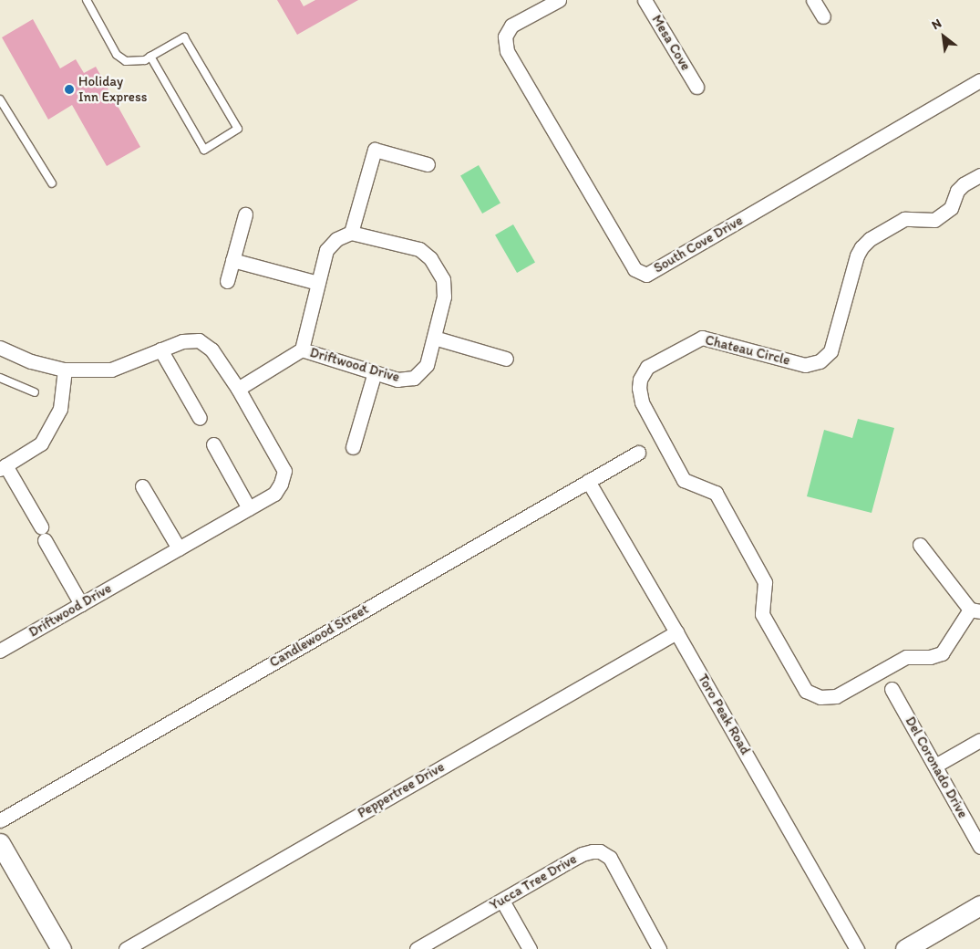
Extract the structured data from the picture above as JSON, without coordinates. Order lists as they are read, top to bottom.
{
  "streets": {
    "street": [
      "Mesa Cove",
      "South Cove Drive",
      "Chateau Circle",
      "Driftwood Drive",
      "Candlewood Street",
      "Toro Peak Road",
      "Del Coronado Drive",
      "Peppertree Drive",
      "Yucca Tree Drive"
    ]
  },
  "crossings": [
    ["Candlewood Street", "Toro Peak Road"],
    ["Toro Peak Road", "Peppertree Drive"]
  ],
  "places": ["Holiday Inn Express"],
  "north": "top left"
}
